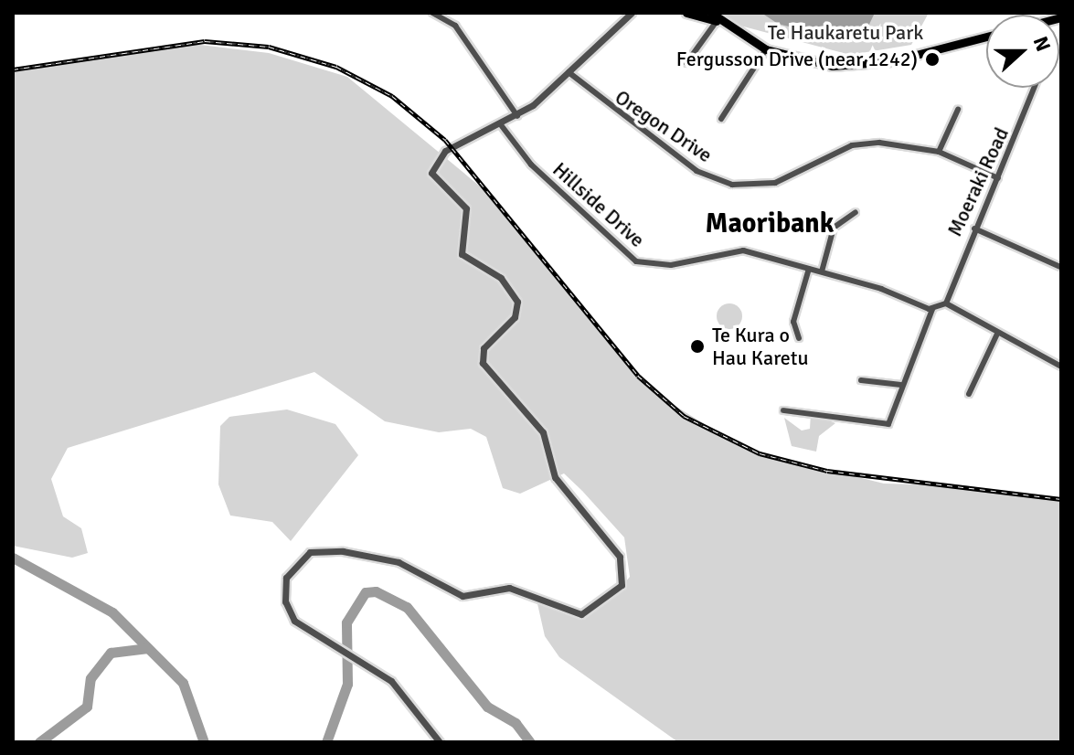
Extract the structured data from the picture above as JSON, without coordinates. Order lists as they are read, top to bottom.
{
  "streets": {
    "street": ["Oregon Drive", "Moeraki Road", "Hillside Drive"]
  },
  "crossings": [
    ["Oregon Drive", "Moeraki Road"]
  ],
  "districts": ["Maoribank"],
  "parks": ["Te Haukaretu Park"],
  "places": ["Fergusson Drive (near 1242)", "Te Kura o Hau Karetu"],
  "north": "right"
}
